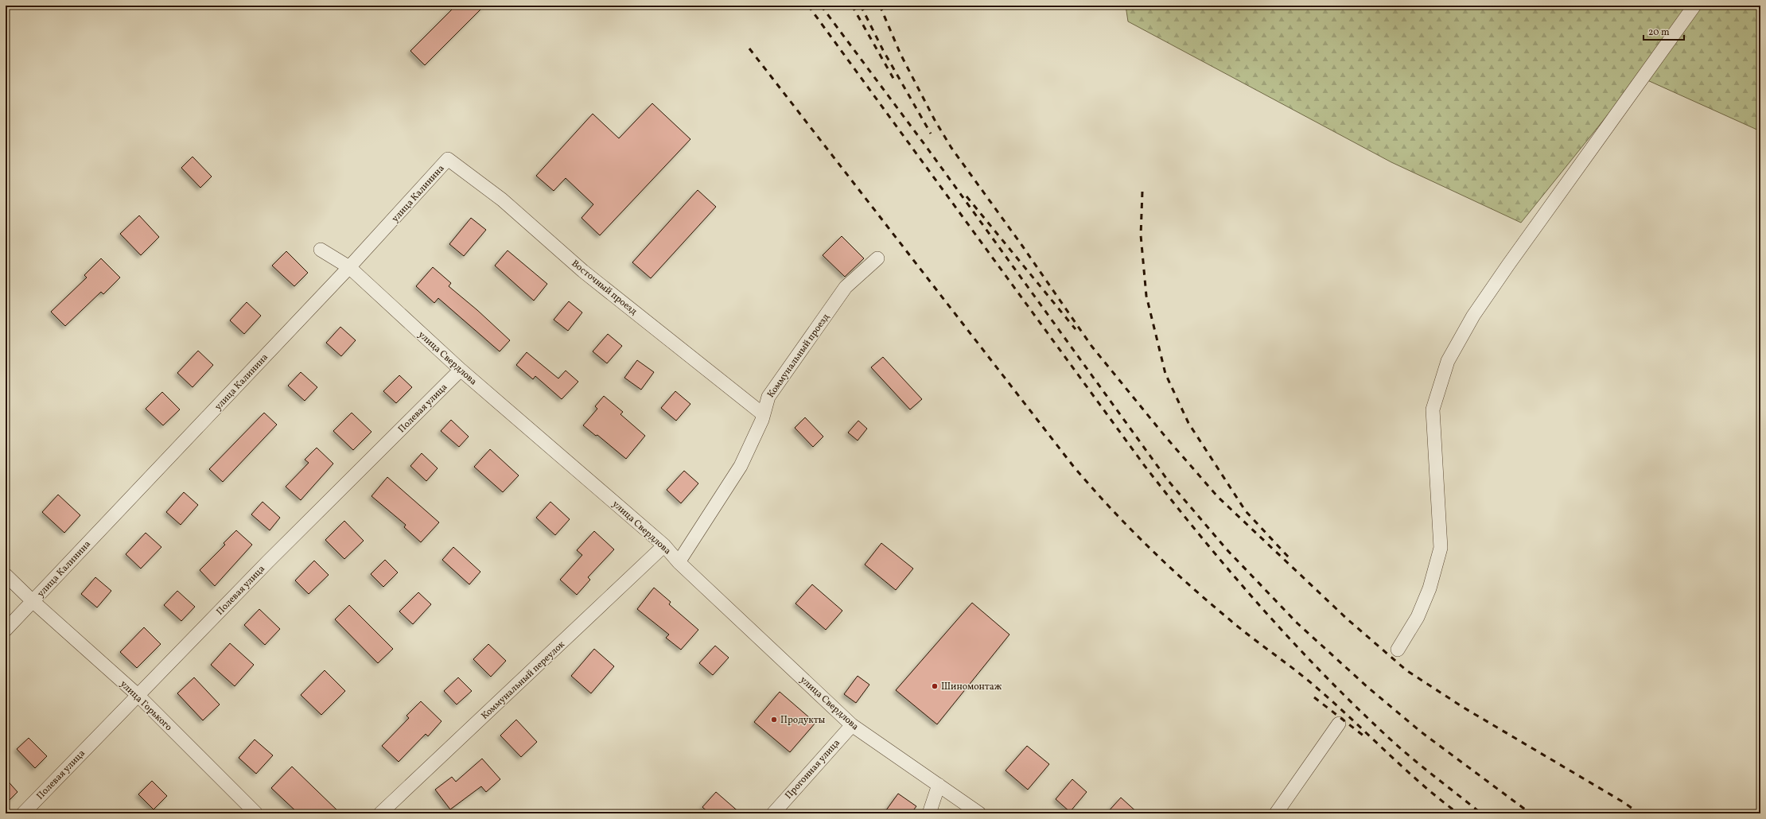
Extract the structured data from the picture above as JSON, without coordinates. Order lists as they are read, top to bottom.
{
  "streets": {
    "street": [
      "улица Калинина",
      "Восточный проезд",
      "Коммунальный проезд",
      "улица Свердлова",
      "Полевая улица",
      "Коммунальный переулок",
      "улица Горького",
      "Прогонная улица"
    ]
  },
  "crossings": [
    ["улица Калинина", "Восточный проезд"],
    ["улица Калинина", "улица Свердлова"],
    ["улица Калинина", "улица Горького"],
    ["Восточный проезд", "Коммунальный проезд"],
    ["Коммунальный проезд", "улица Свердлова"],
    ["улица Свердлова", "Полевая улица"],
    ["улица Свердлова", "Коммунальный переулок"],
    ["улица Свердлова", "Прогонная улица"],
    ["Полевая улица", "улица Горького"]
  ],
  "places": ["Шиномонтаж", "Продукты"],
  "scale_bar": "20 m"
}
